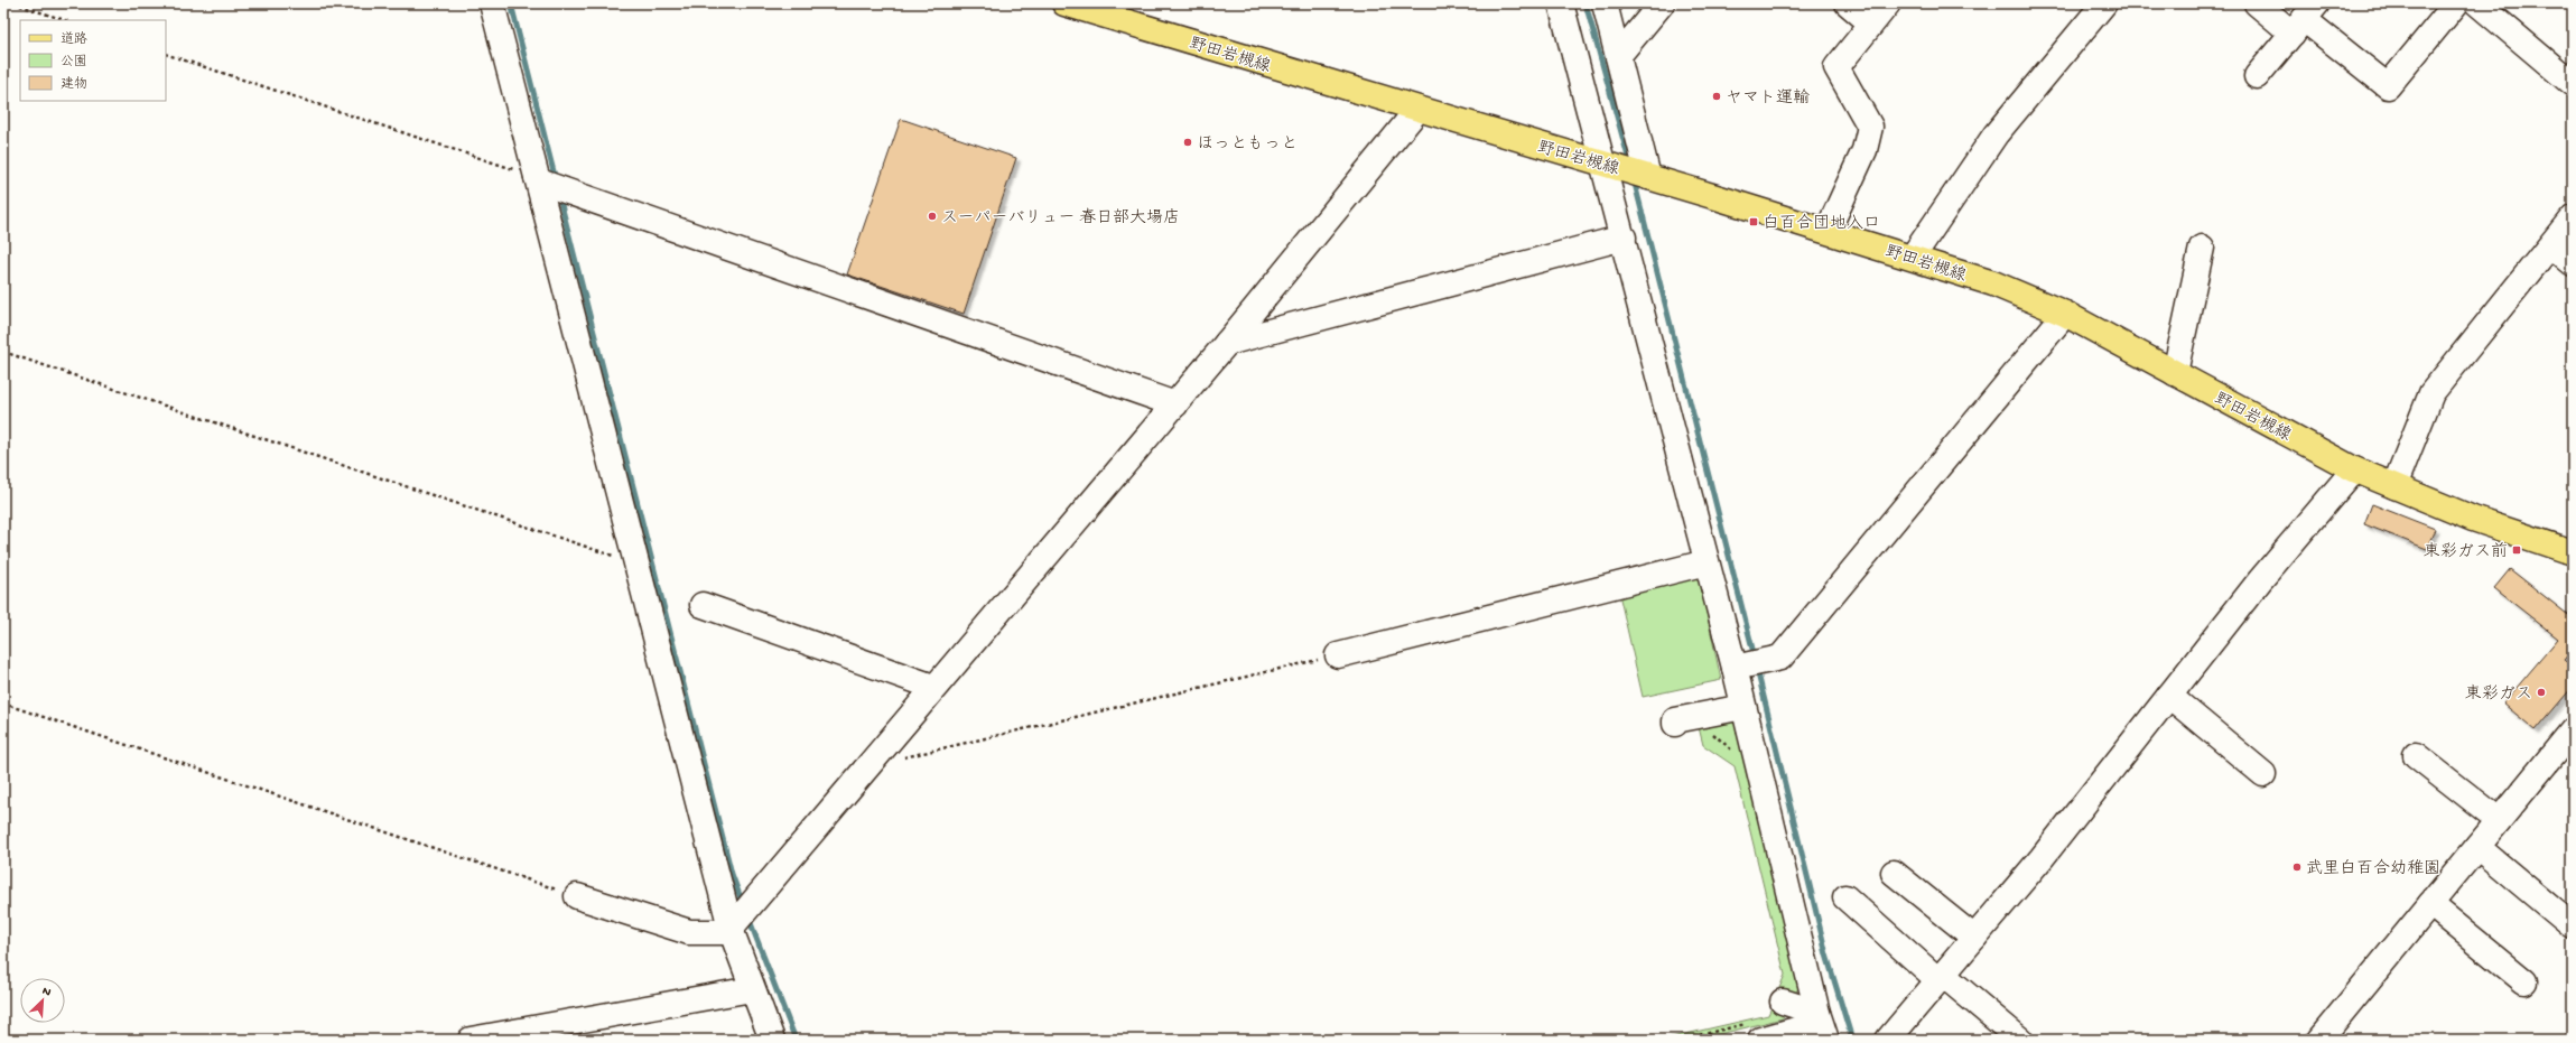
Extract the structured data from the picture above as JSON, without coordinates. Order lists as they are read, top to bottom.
{
  "streets": {
    "main road": ["野田岩槻線"]
  },
  "places": {
    "other": [
      "ヤマト運輸",
      "ほっともっと",
      "スーパーバリュー 春日部大場店",
      "東彩ガス",
      "武里白百合幼稚園"
    ],
    "transit": ["白百合団地入口", "東彩ガス前"]
  },
  "legend": ["道路", "公園", "建物"],
  "north": "top right"
}
